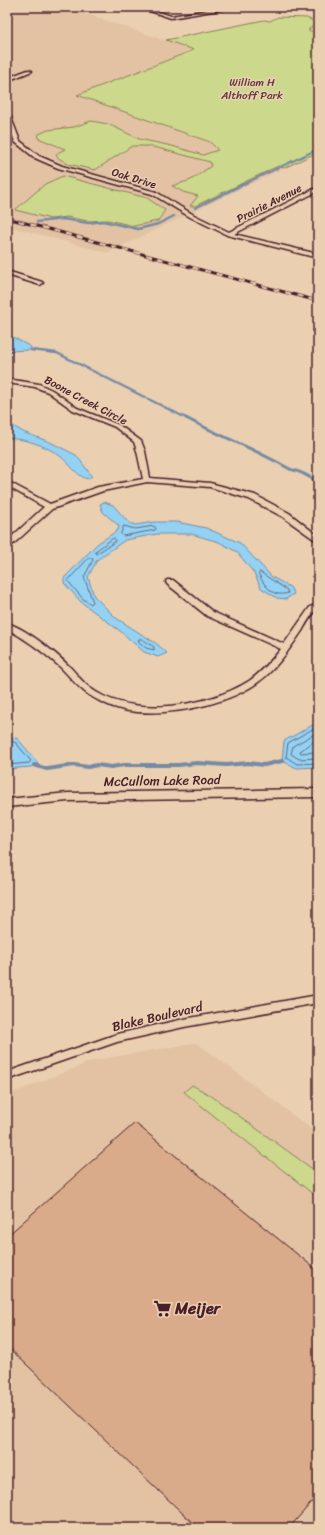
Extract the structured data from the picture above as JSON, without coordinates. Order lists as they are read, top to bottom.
{
  "streets": {
    "street": [
      "Oak Drive",
      "Prairie Avenue",
      "Boone Creek Circle",
      "McCullom Lake Road",
      "Blake Boulevard"
    ]
  },
  "crossings": [
    ["Oak Drive", "Prairie Avenue"]
  ],
  "parks": ["William H Althoff Park"],
  "places": {
    "supermarket": ["Meijer"]
  }
}
